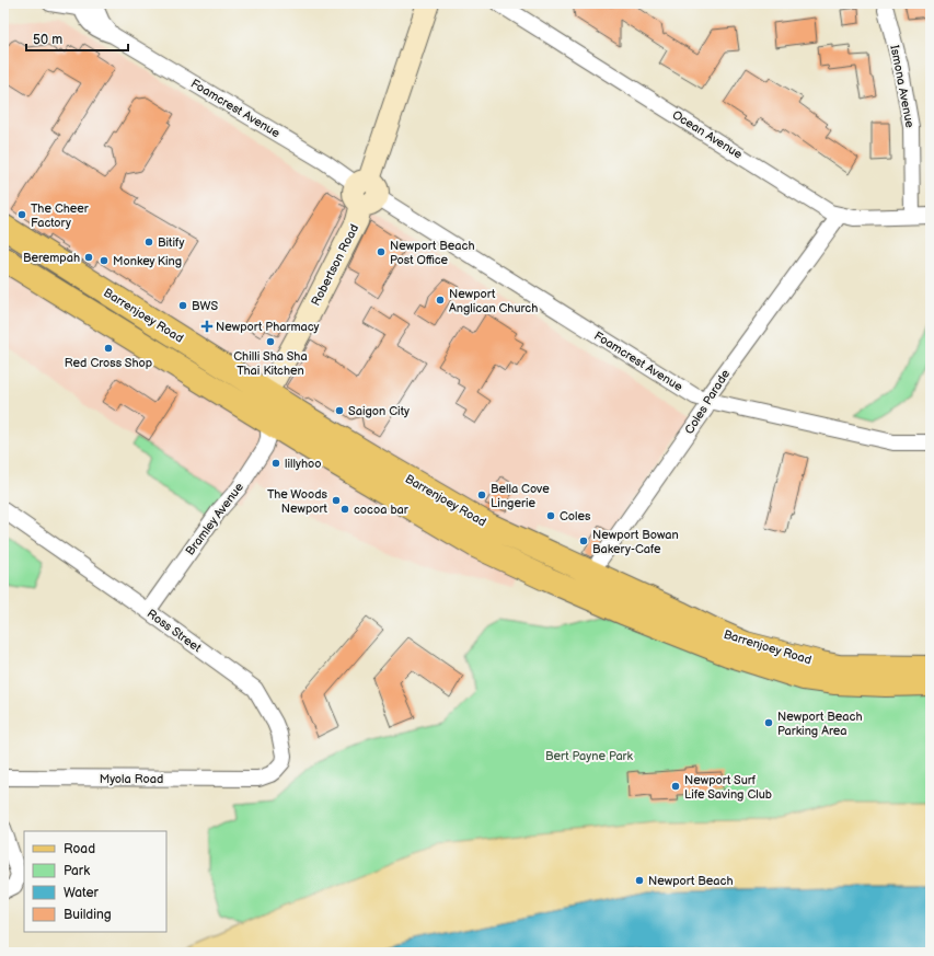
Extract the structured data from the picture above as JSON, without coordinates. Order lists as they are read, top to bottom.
{
  "streets": {
    "main road": ["Barrenjoey Road"],
    "street": [
      "Ismona Avenue",
      "Foamcrest Avenue",
      "Ocean Avenue",
      "Robertson Road",
      "Coles Parade",
      "Bramley Avenue",
      "Ross Street",
      "Myola Road"
    ]
  },
  "crossings": [
    ["Ismona Avenue", "Ocean Avenue"],
    ["Foamcrest Avenue", "Robertson Road"],
    ["Foamcrest Avenue", "Coles Parade"],
    ["Ocean Avenue", "Coles Parade"],
    ["Robertson Road", "Barrenjoey Road"],
    ["Barrenjoey Road", "Coles Parade"],
    ["Barrenjoey Road", "Bramley Avenue"],
    ["Bramley Avenue", "Ross Street"],
    ["Ross Street", "Myola Road"]
  ],
  "parks": ["Bert Payne Park"],
  "places": {
    "other": [
      "The Cheer Factory",
      "Bitify",
      "Newport Beach Post Office",
      "Berempah",
      "Monkey King",
      "Newport Anglican Church",
      "BWS",
      "Chilli Sha Sha Thai Kitchen",
      "Red Cross Shop",
      "Saigon City",
      "lillyhoo",
      "Bella Cove Lingerie",
      "The Woods Newport",
      "cocoa bar",
      "Coles",
      "Newport Bowan Bakery-Cafe",
      "Newport Beach Parking Area",
      "Newport Surf Life Saving Club",
      "Newport Beach"
    ],
    "health": ["Newport Pharmacy"]
  },
  "legend": [
    "Road",
    "Park",
    "Water",
    "Building"
  ],
  "scale_bar": "50 m"
}
